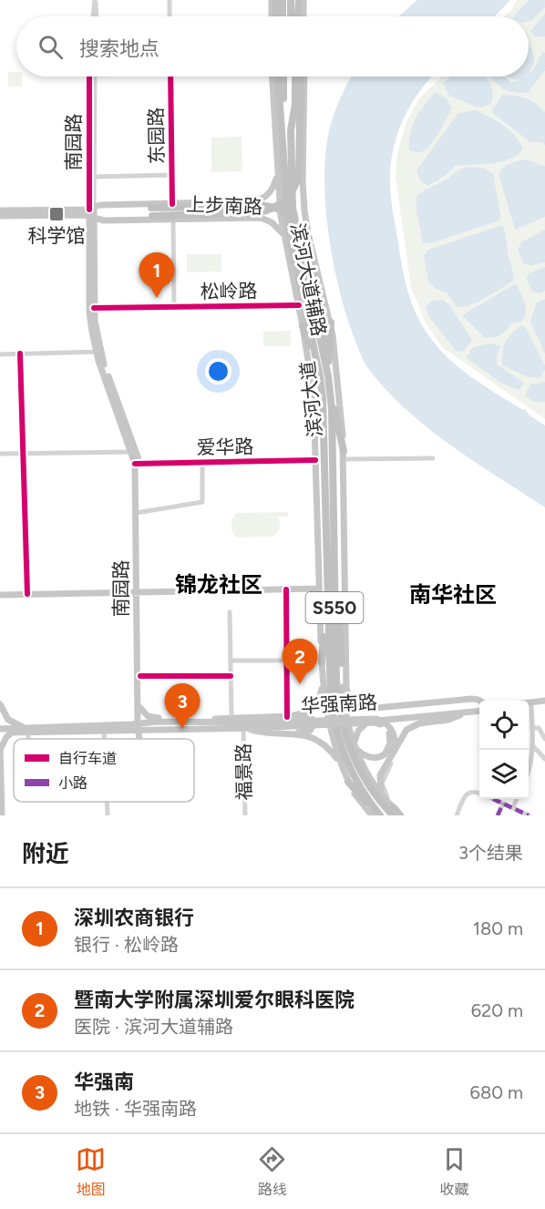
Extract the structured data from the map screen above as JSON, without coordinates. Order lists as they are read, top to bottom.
{
  "streets": {
    "highway": ["滨河大道", "S550"],
    "main road": [
      "南园路",
      "上步南路",
      "滨河大道辅路",
      "华强南路"
    ],
    "street": [
      "东园路",
      "松岭路",
      "爱华路",
      "福景路"
    ]
  },
  "crossings": [
    ["东园路", "上步南路"],
    ["南园路", "上步南路"],
    ["南园路", "松岭路"],
    ["南园路", "爱华路"],
    ["南园路", "华强南路"],
    ["上步南路", "滨河大道辅路"],
    ["滨河大道辅路", "松岭路"],
    ["滨河大道辅路", "滨河大道"],
    ["滨河大道辅路", "爱华路"],
    ["滨河大道辅路", "华强南路"],
    ["华强南路", "福景路"]
  ],
  "districts": ["锦龙社区", "南华社区"],
  "places": {
    "transit": ["科学馆"]
  },
  "legend": ["自行车道", "小路"],
  "page": {
    "search": "搜索地点",
    "pins": ["1", "2", "3"],
    "heading": ["附近", "3个结果"],
    "list": [
      {
        "mark": "1",
        "name": "深圳农商银行",
        "note": "银行 · 松岭路",
        "value": "180 m"
      },
      {
        "mark": "2",
        "name": "暨南大学附属深圳爱尔眼科医院",
        "note": "医院 · 滨河大道辅路",
        "value": "620 m"
      },
      {
        "mark": "3",
        "name": "华强南",
        "note": "地铁 · 华强南路",
        "value": "680 m"
      }
    ],
    "nav": ["地图", "路线", "收藏"]
  }
}
